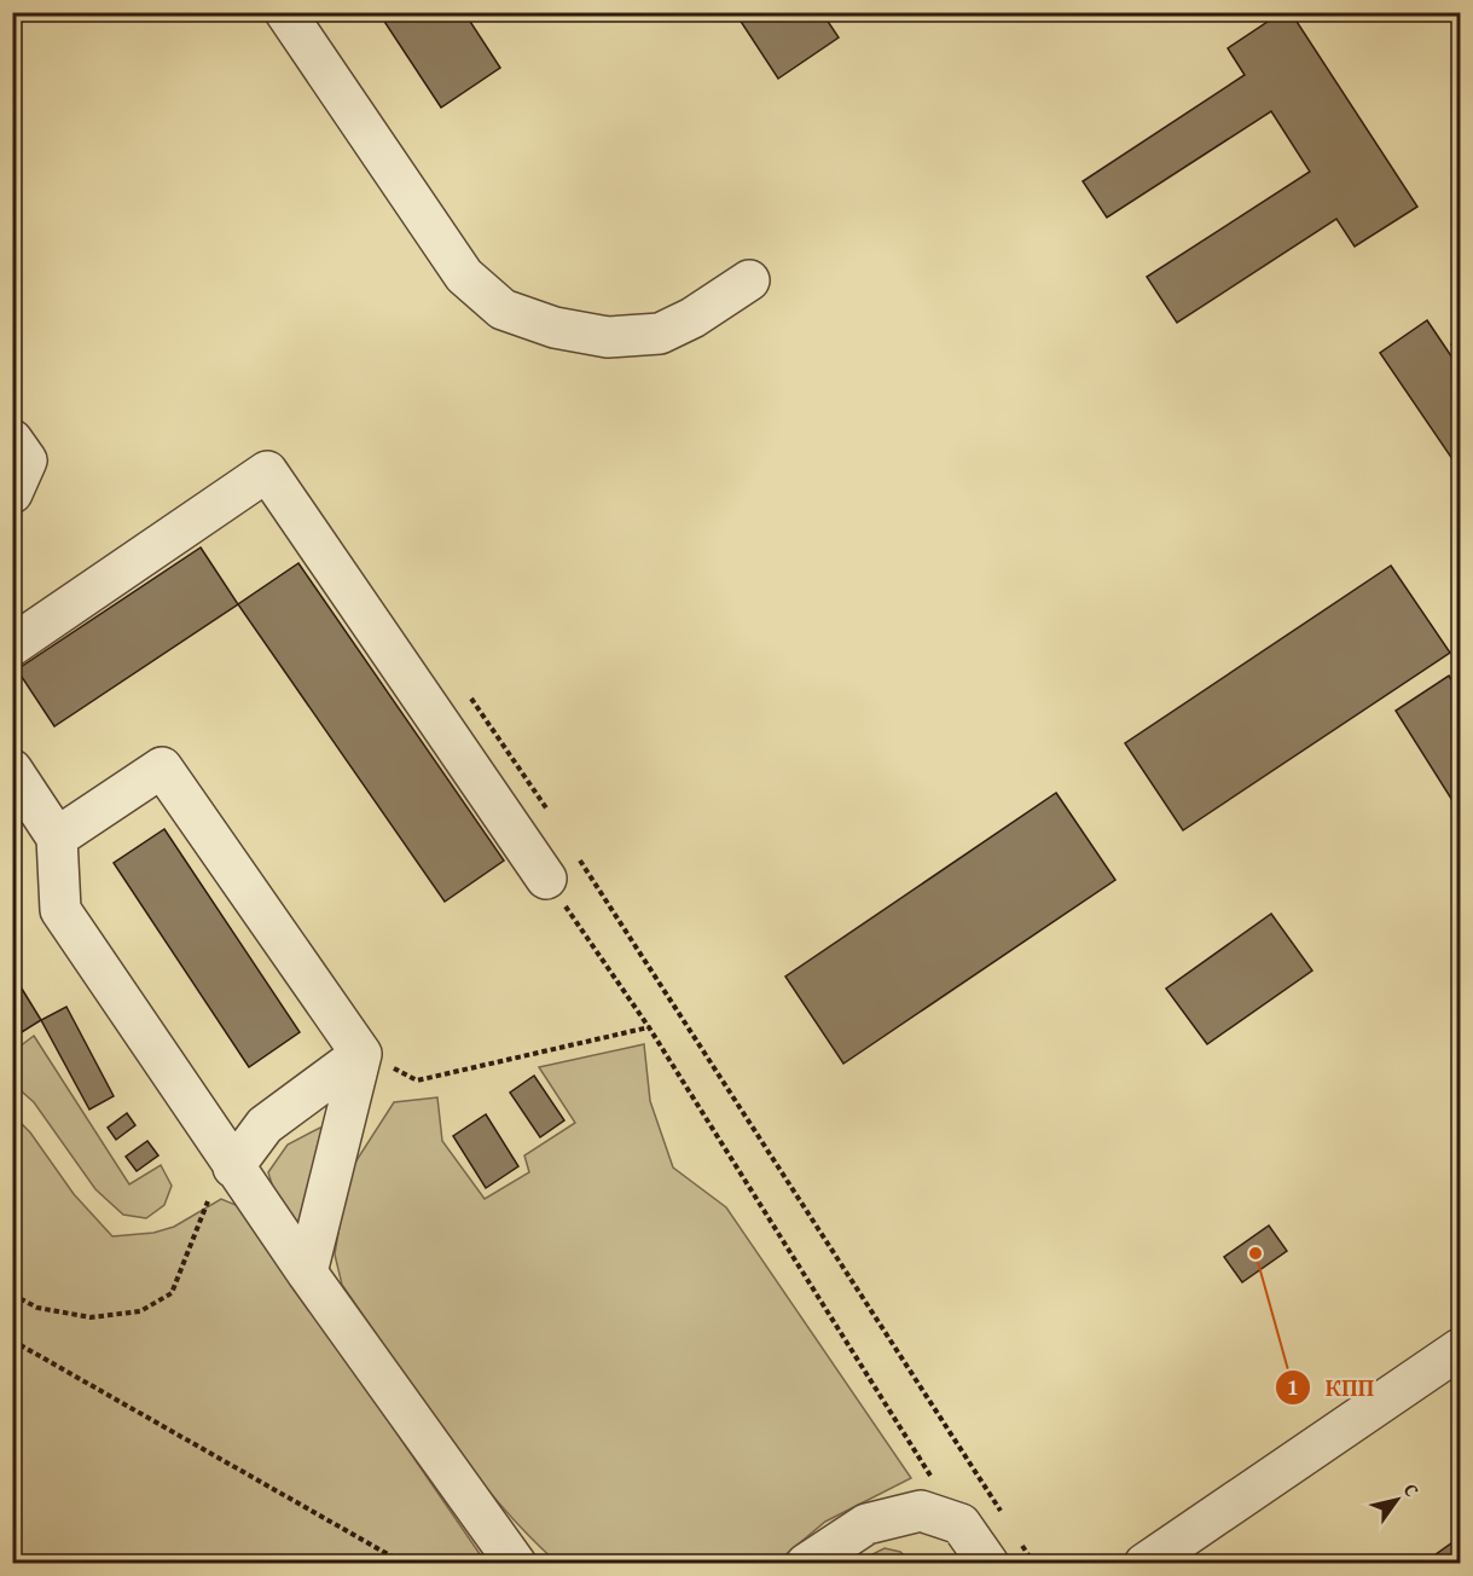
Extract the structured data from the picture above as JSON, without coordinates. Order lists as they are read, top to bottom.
{
  "places": ["КПП"],
  "north": "top right"
}
